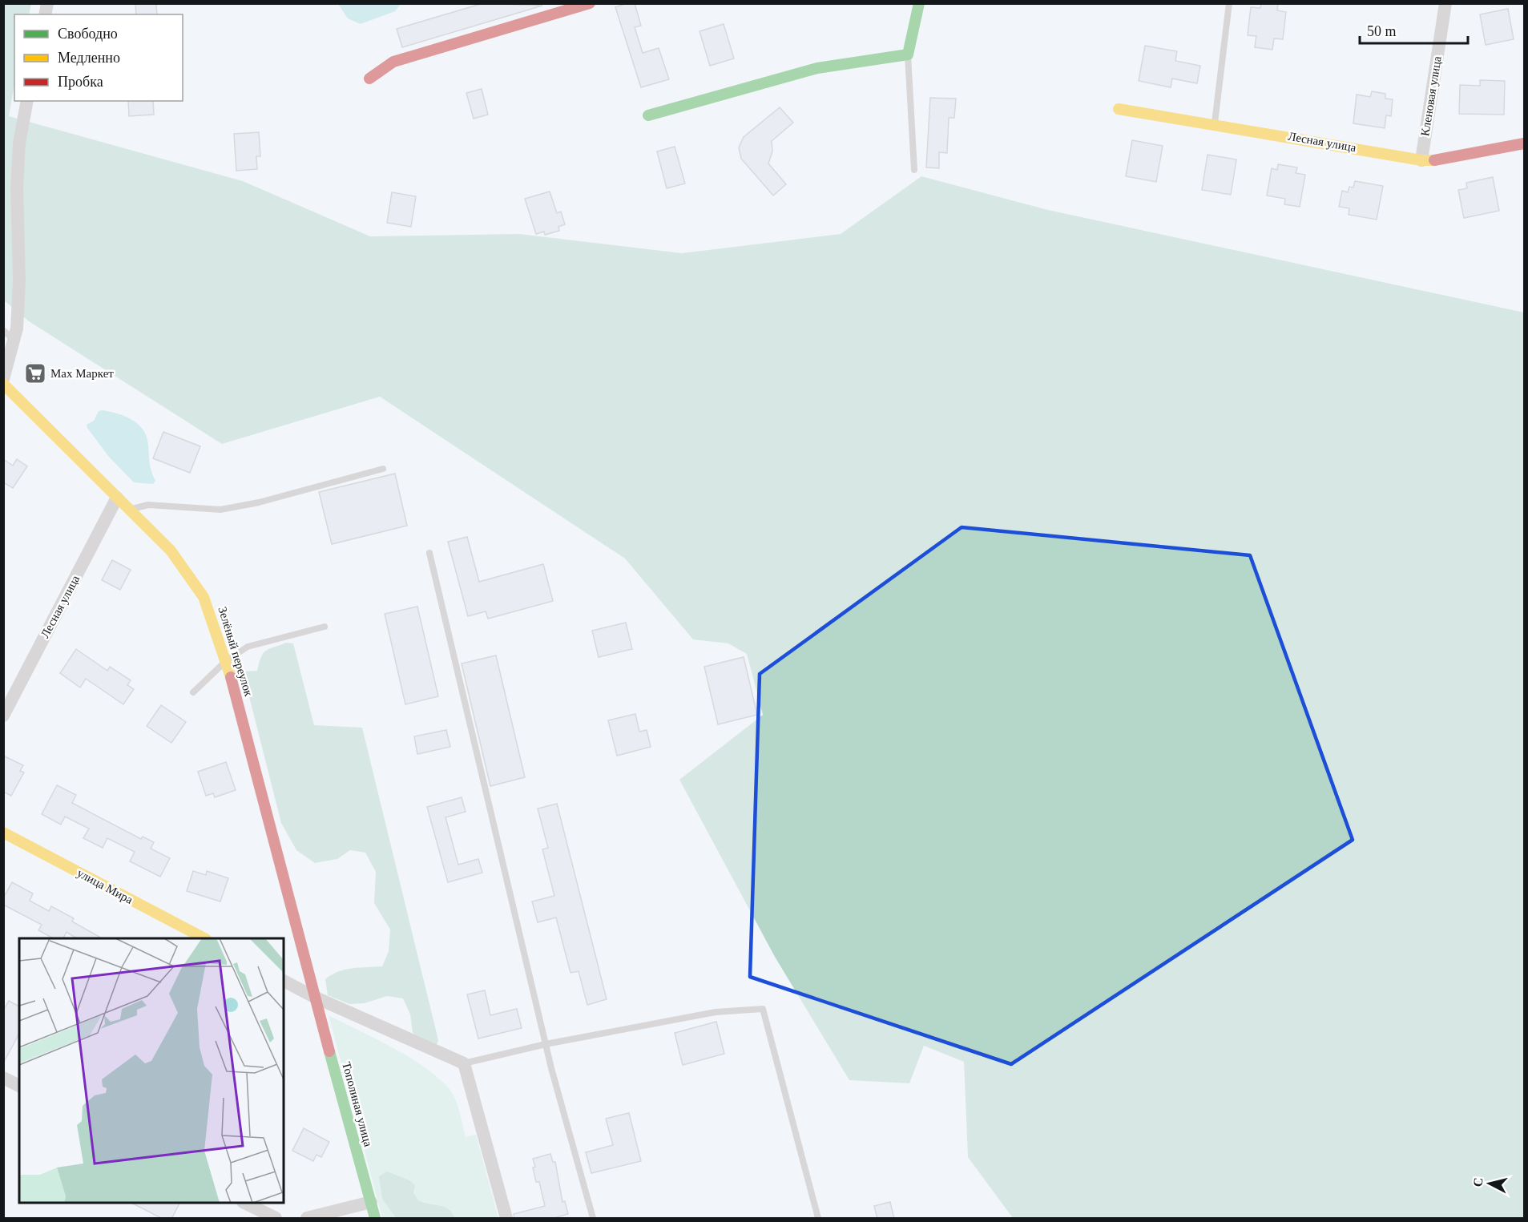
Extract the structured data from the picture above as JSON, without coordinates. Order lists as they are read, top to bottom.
{
  "streets": {
    "street": [
      "Кленовая улица",
      "Лесная улица",
      "Зелёный переулок",
      "улица Мира",
      "Тополиная улица"
    ]
  },
  "crossings": [
    ["Кленовая улица", "Лесная улица"],
    ["Лесная улица", "Зелёный переулок"],
    ["Зелёный переулок", "Тополиная улица"]
  ],
  "places": {
    "supermarket": ["Мах Маркет"]
  },
  "legend": ["Свободно", "Медленно", "Пробка"],
  "scale_bar": "50 m",
  "north": "left"
}
